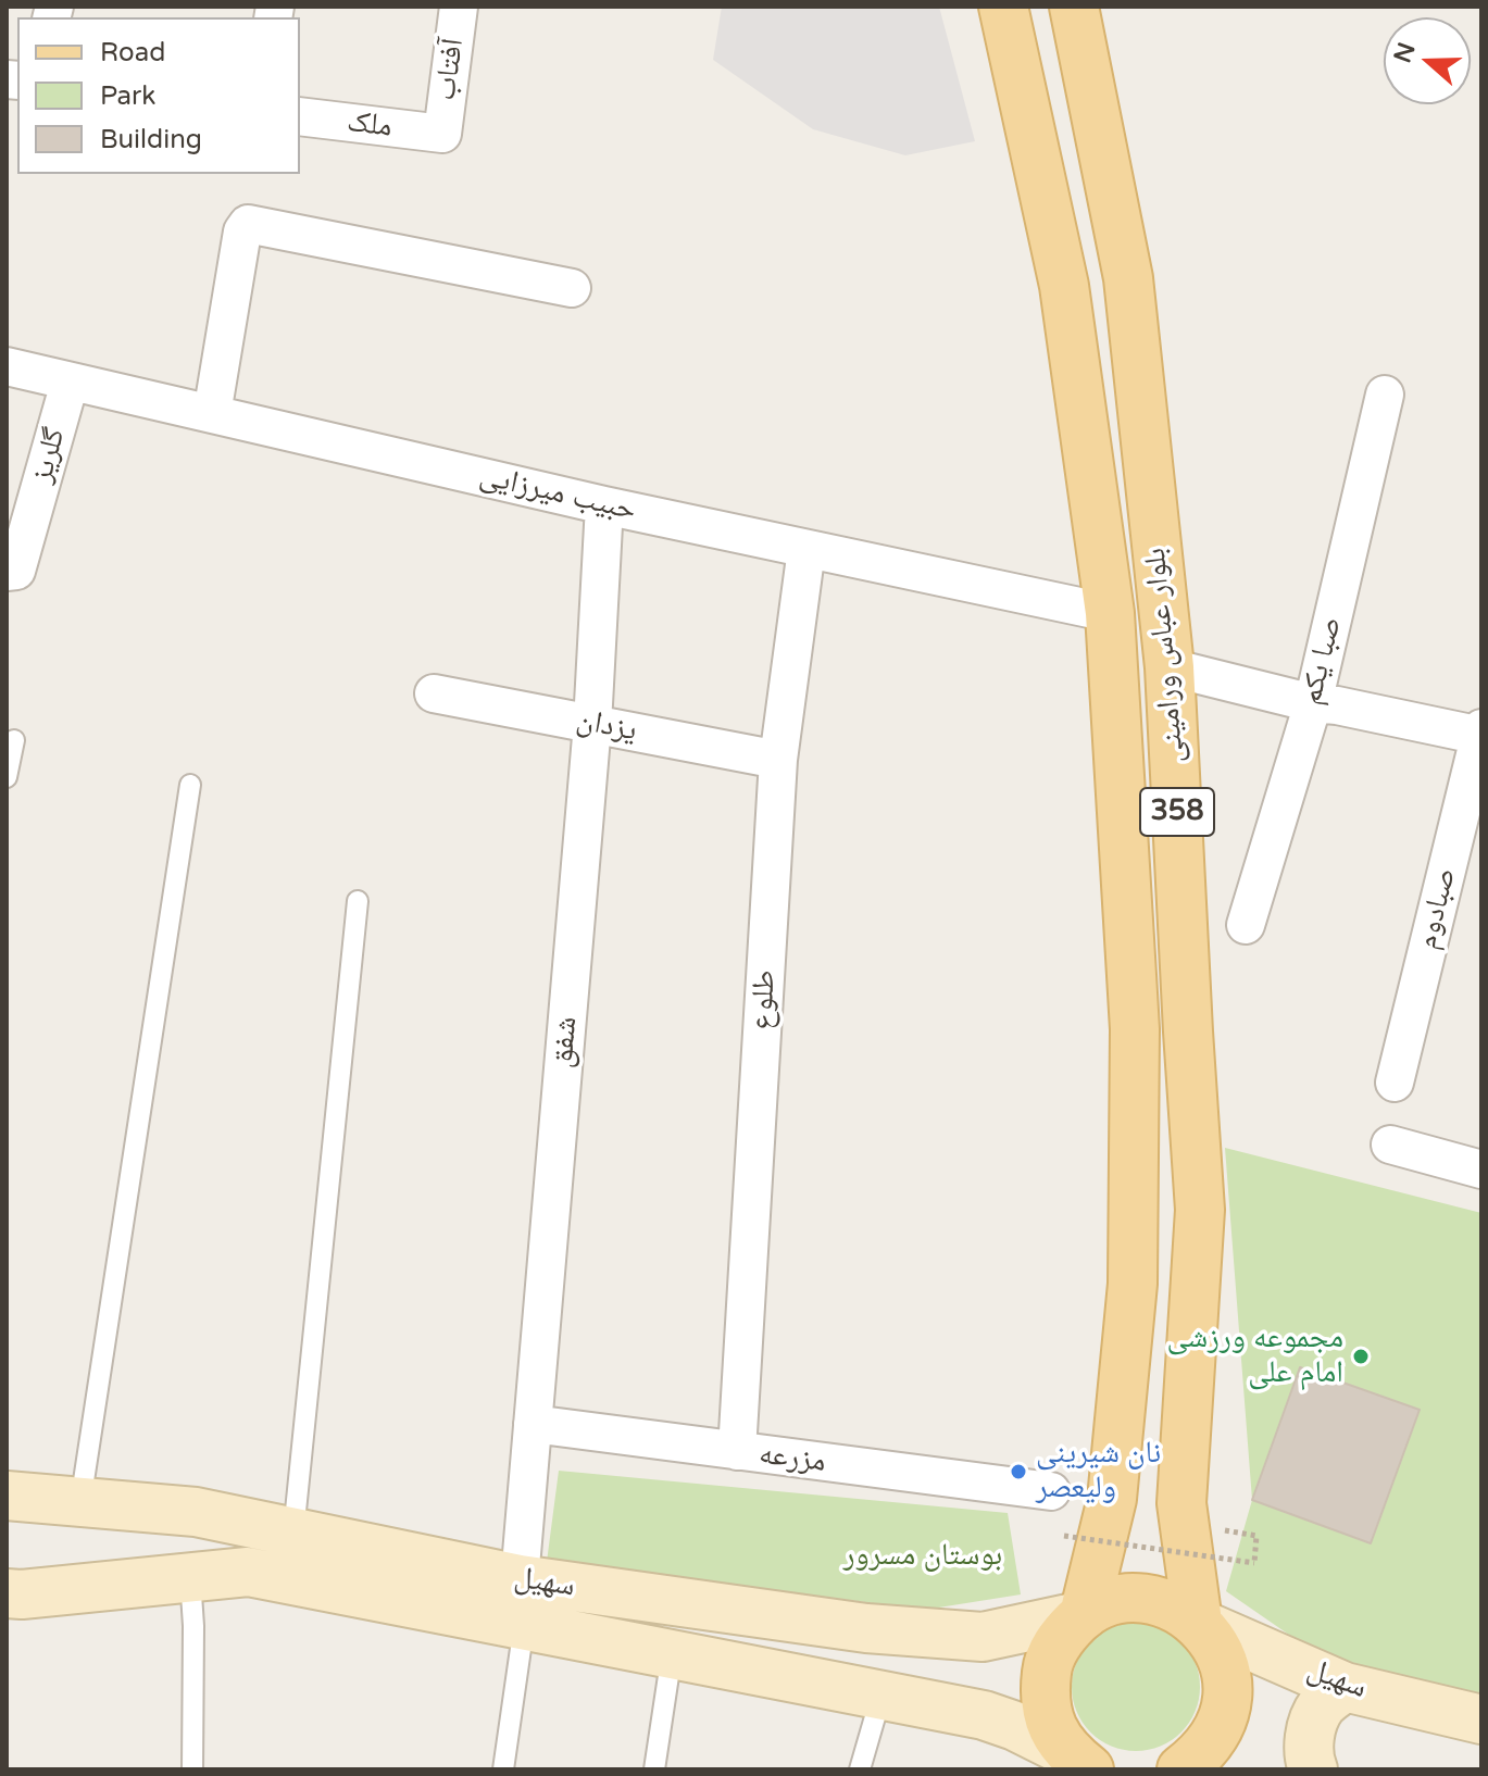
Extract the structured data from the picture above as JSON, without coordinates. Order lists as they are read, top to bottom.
{
  "streets": {
    "main road": ["بلوار عباس ورامینی", "358", "سهیل"],
    "street": [
      "آفتاب",
      "ملک",
      "گلریز",
      "حبیب میرزایی",
      "صبا یکم",
      "یزدان",
      "صبادوم",
      "طلوع",
      "شفق",
      "مزرعه"
    ]
  },
  "crossings": [
    ["آفتاب", "ملک"],
    ["گلریز", "حبیب میرزایی"],
    ["حبیب میرزایی", "بلوار عباس ورامینی"],
    ["حبیب میرزایی", "طلوع"],
    ["حبیب میرزایی", "شفق"],
    ["بلوار عباس ورامینی", "سهیل"],
    ["یزدان", "طلوع"],
    ["یزدان", "شفق"],
    ["طلوع", "مزرعه"],
    ["شفق", "مزرعه"],
    ["شفق", "سهیل"]
  ],
  "parks": ["بوستان مسرور"],
  "places": ["مجموعه ورزشی امام علی", "نان شیرینی ولیعصر"],
  "legend": ["Road", "Park", "Building"],
  "north": "left"
}
